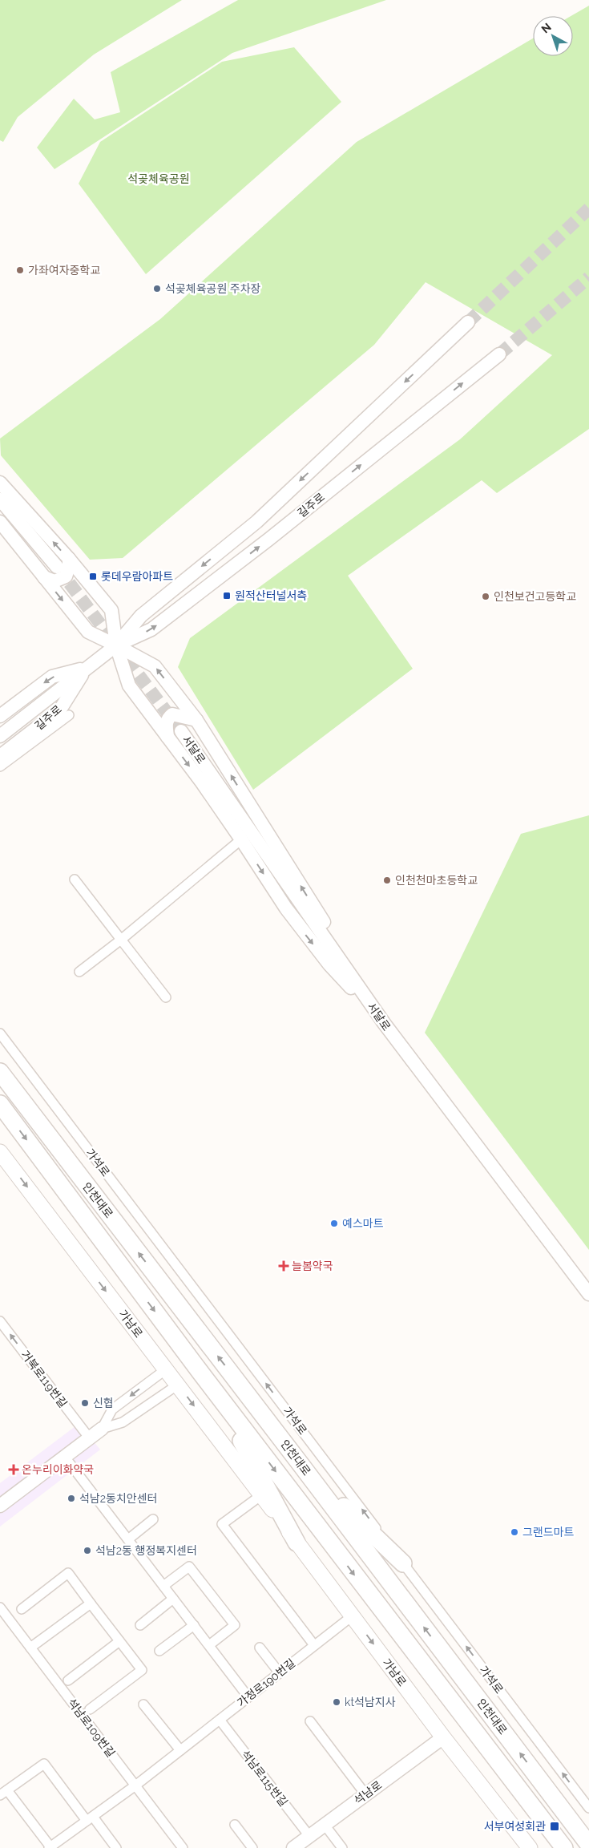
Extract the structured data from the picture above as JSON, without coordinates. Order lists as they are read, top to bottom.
{
  "streets": {
    "highway": ["인천대로"],
    "main road": ["가남로"],
    "street": [
      "길주로",
      "서달로",
      "가석로",
      "거북로119번길",
      "가정로190번길",
      "석남로109번길",
      "석남로115번길",
      "석남로"
    ]
  },
  "crossings": [
    ["가남로", "가정로190번길"],
    ["가남로", "석남로"],
    ["가정로190번길", "석남로109번길"],
    ["가정로190번길", "석남로115번길"],
    ["석남로115번길", "석남로"]
  ],
  "one_way": ["가석로", "가남로", "거북로119번길"],
  "parks": ["석곶체육공원"],
  "places": {
    "other": [
      "가좌여자중학교",
      "석곶체육공원 주차장",
      "인천보건고등학교",
      "인천천마초등학교",
      "예스마트",
      "신협",
      "석남2동치안센터",
      "그랜드마트",
      "석남2동 행정복지센터",
      "kt석남지사"
    ],
    "transit": ["롯데우람아파트", "원적산터널서측", "서부여성회관"],
    "health": ["늘봄약국", "온누리이화약국"]
  },
  "north": "top left"
}
